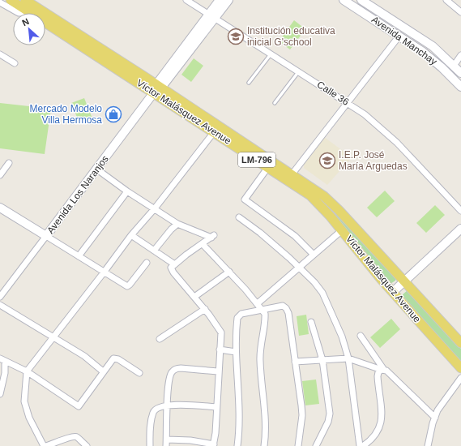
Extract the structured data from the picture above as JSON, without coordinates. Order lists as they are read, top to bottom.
{
  "streets": {
    "main road": ["Víctor Malásquez Avenue", "LM-796"],
    "street": ["Avenida Manchay", "Calle 36", "Avenida Los Naranjos"]
  },
  "crossings": [
    ["Calle 36", "Avenida Los Naranjos"],
    ["Víctor Malásquez Avenue", "Avenida Los Naranjos"]
  ],
  "places": {
    "school or university": ["Institución educativa inicial G'school", "I.E.P. José María Arguedas"],
    "shop": ["Mercado Modelo Villa Hermosa"]
  },
  "north": "top left"
}
